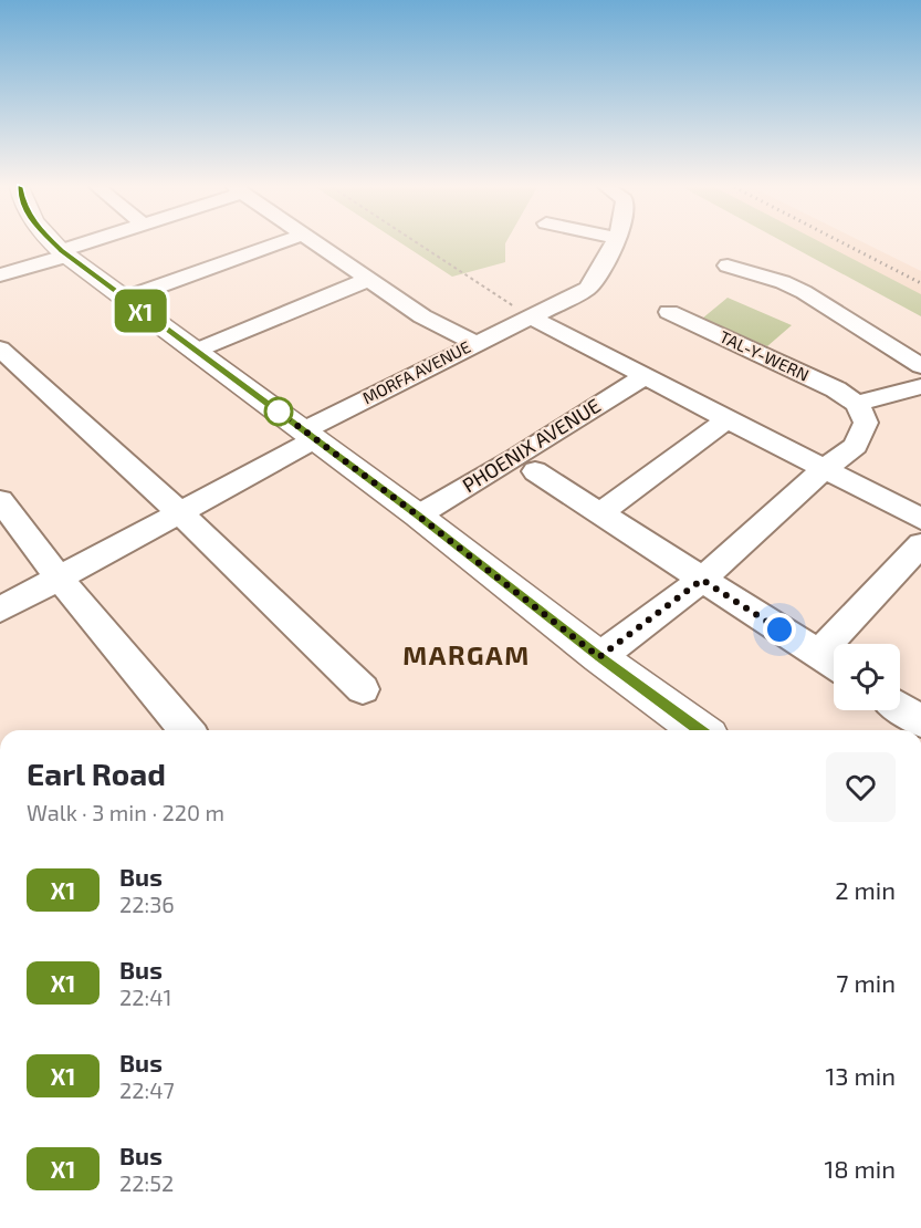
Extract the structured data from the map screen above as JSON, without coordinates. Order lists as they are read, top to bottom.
{
  "streets": {
    "street": ["TAL-Y-WERN", "MORFA AVENUE", "PHOENIX AVENUE"]
  },
  "districts": ["MARGAM"],
  "lines": ["bus line X1"],
  "page": {
    "on_map": "X1",
    "heading": ["Earl Road", "Walk · 3 min · 220 m"],
    "list": [
      {
        "mark": "X1",
        "name": "Bus",
        "note": "22:36",
        "value": "2 min"
      },
      {
        "mark": "X1",
        "name": "Bus",
        "note": "22:41",
        "value": "7 min"
      },
      {
        "mark": "X1",
        "name": "Bus",
        "note": "22:47",
        "value": "13 min"
      },
      {
        "mark": "X1",
        "name": "Bus",
        "note": "22:52",
        "value": "18 min"
      }
    ]
  }
}
